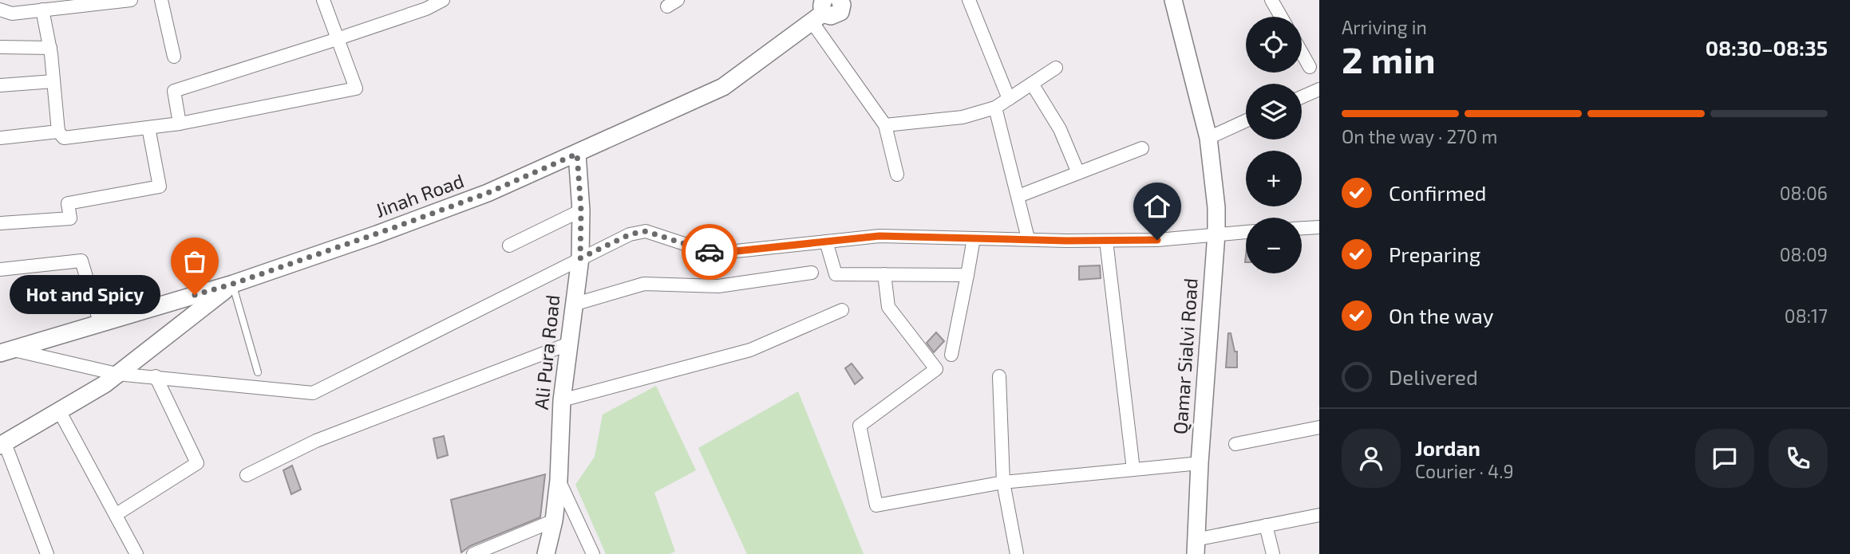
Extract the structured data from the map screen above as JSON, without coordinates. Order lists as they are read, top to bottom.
{
  "streets": {
    "street": ["Jinah Road", "Ali Pura Road", "Qamar Sialvi Road"]
  },
  "crossings": [
    ["Jinah Road", "Ali Pura Road"]
  ],
  "places": ["Hot and Spicy"],
  "page": {
    "heading": ["2 min", "Arriving in", "08:30–08:35"],
    "panel": ["Jordan", "Courier · 4.9"],
    "map_buttons": ["+", "−"],
    "bar": "On the way · 270 m",
    "list": [
      ["Confirmed", "08:06"],
      ["Preparing", "08:09"],
      ["On the way", "08:17"],
      "Delivered"
    ],
    "bubble": "Hot and Spicy"
  }
}
